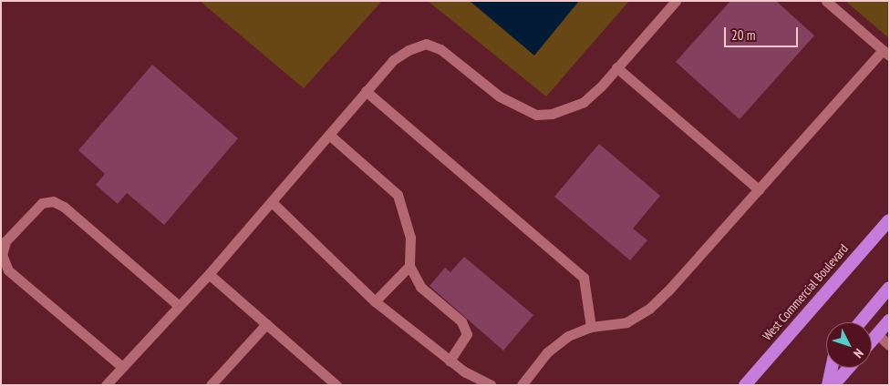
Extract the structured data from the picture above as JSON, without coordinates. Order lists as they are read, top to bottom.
{
  "streets": {
    "highway": ["West Commercial Boulevard"]
  },
  "scale_bar": "20 m",
  "north": "bottom right"
}
